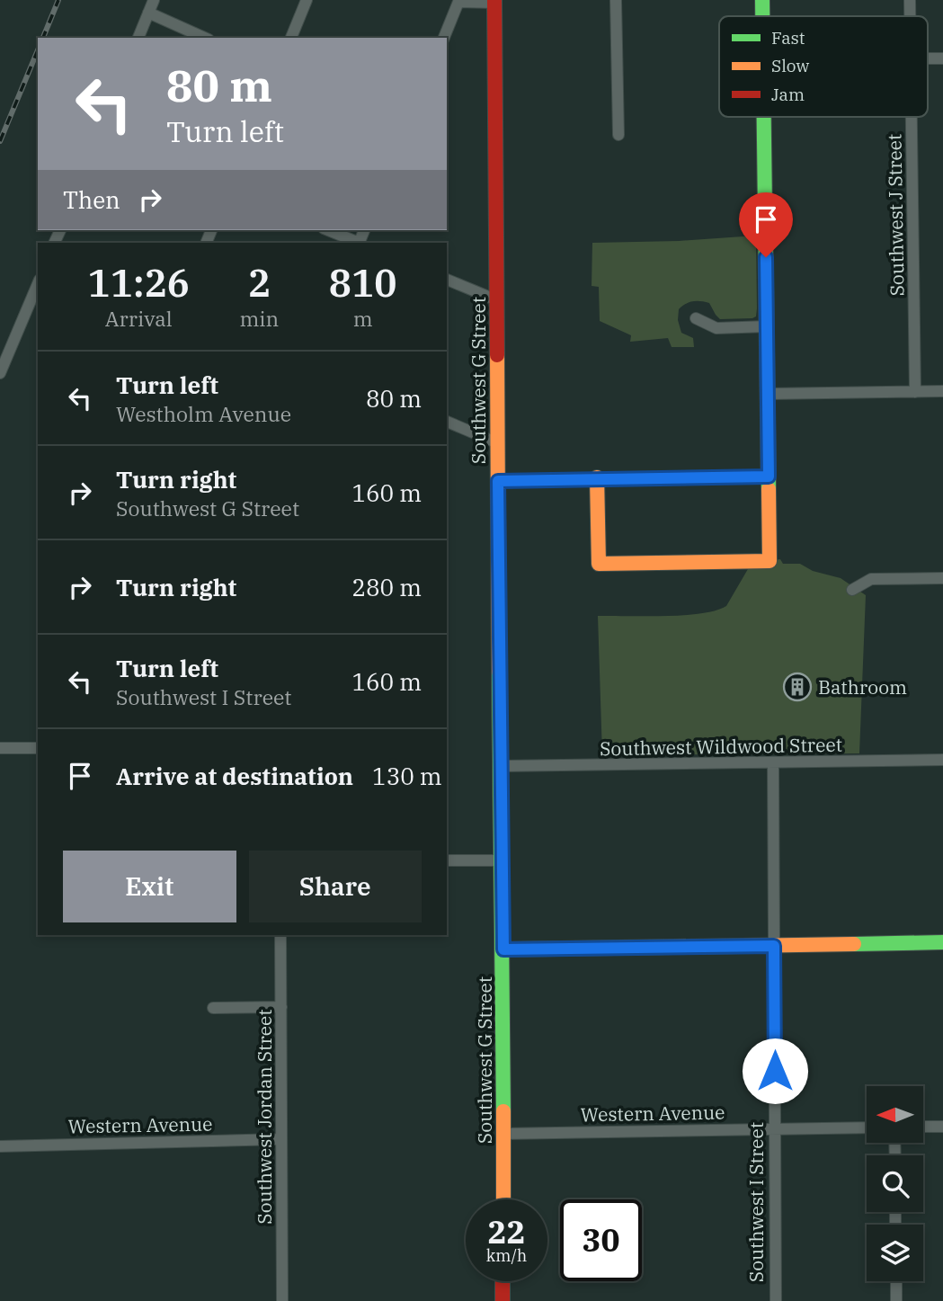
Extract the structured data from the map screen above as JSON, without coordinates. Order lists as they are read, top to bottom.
{
  "streets": {
    "street": [
      "Southwest J Street",
      "Southwest G Street",
      "Southwest Wildwood Street",
      "Western Avenue",
      "Southwest Jordan Street",
      "Southwest I Street"
    ]
  },
  "crossings": [
    ["Southwest G Street", "Southwest Wildwood Street"],
    ["Southwest G Street", "Western Avenue"],
    ["Southwest Wildwood Street", "Southwest I Street"],
    ["Western Avenue", "Southwest Jordan Street"],
    ["Western Avenue", "Southwest I Street"]
  ],
  "places": {
    "building": ["Bathroom"]
  },
  "legend": ["Fast", "Slow", "Jam"],
  "north": "left",
  "page": {
    "turn": ["80 m", "Turn left"],
    "then": "Then",
    "eta": [
      "11:26",
      "Arrival",
      "2",
      "min",
      "810",
      "m"
    ],
    "list": [
      {
        "name": "Turn left",
        "note": "Westholm Avenue",
        "value": "80 m"
      },
      {
        "name": "Turn right",
        "note": "Southwest G Street",
        "value": "160 m"
      },
      {
        "name": "Turn right",
        "value": "280 m"
      },
      {
        "name": "Turn left",
        "note": "Southwest I Street",
        "value": "160 m"
      },
      {
        "name": "Arrive at destination",
        "value": "130 m"
      }
    ],
    "buttons": ["Exit", "Share"],
    "speed": "22 km/h",
    "limit": "30"
  }
}
